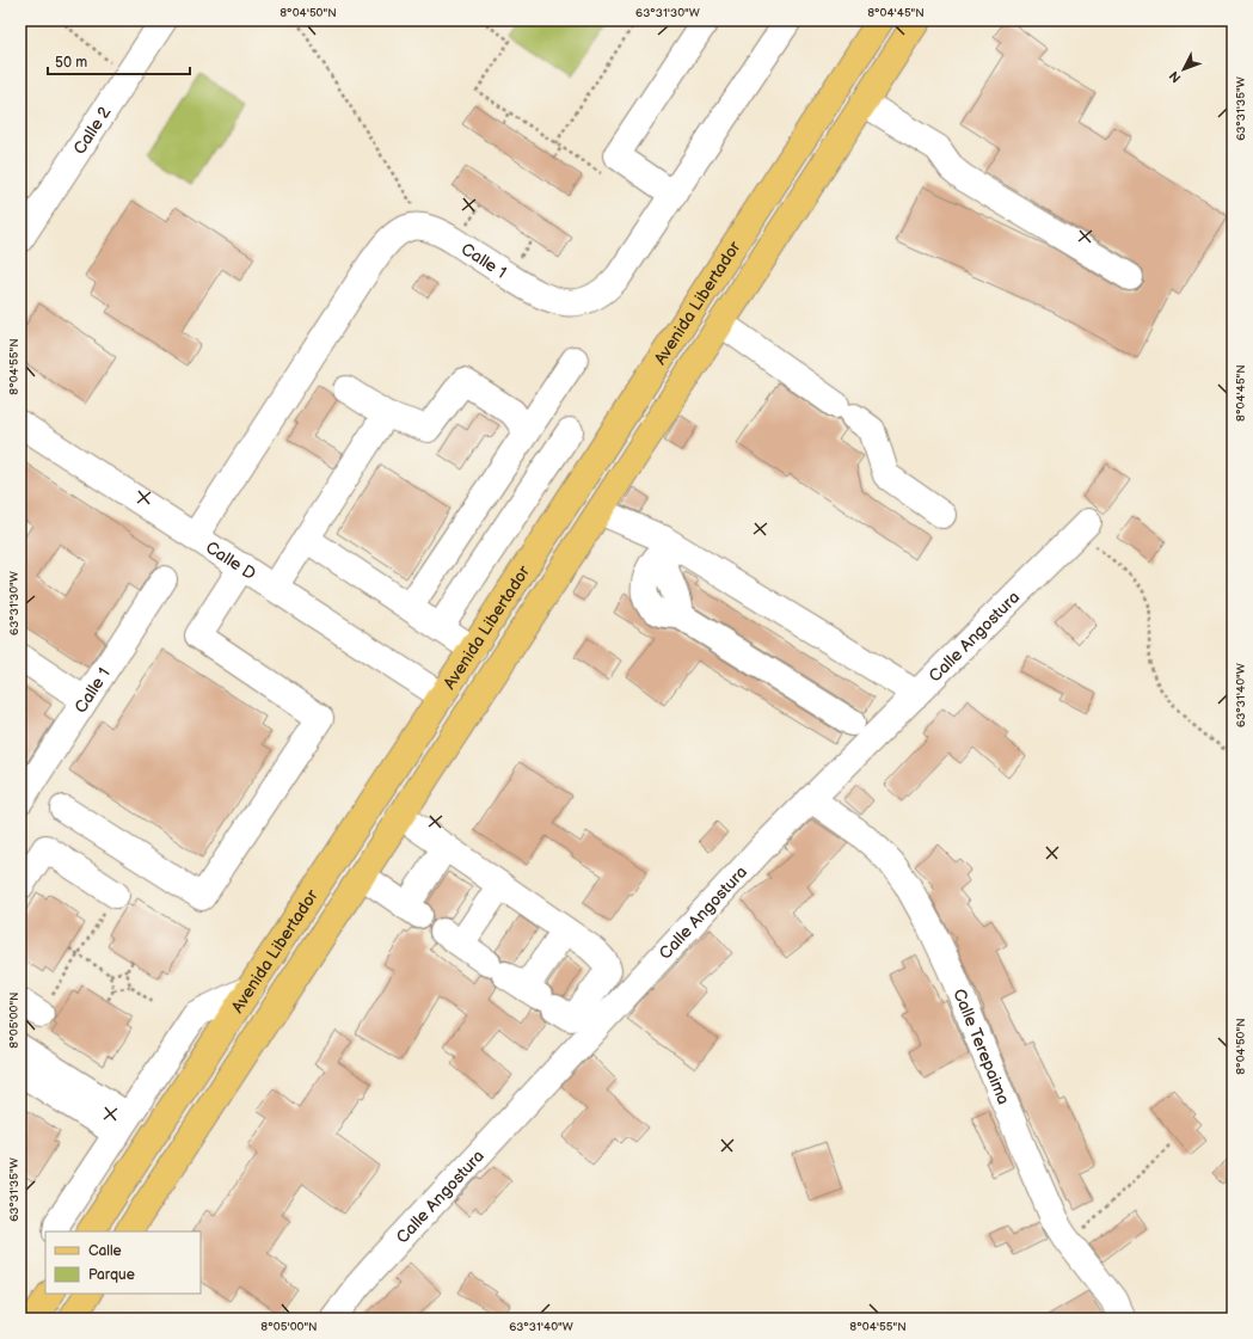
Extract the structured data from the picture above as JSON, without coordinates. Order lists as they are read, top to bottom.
{
  "streets": {
    "main road": ["Avenida Libertador"],
    "street": [
      "Calle 2",
      "Calle 1",
      "Calle D",
      "Calle Angostura",
      "Calle Terepaima"
    ]
  },
  "crossings": [
    ["Avenida Libertador", "Calle D"],
    ["Calle Angostura", "Calle Terepaima"]
  ],
  "legend": ["Calle", "Parque"],
  "scale_bar": "50 m",
  "north": "bottom left",
  "coordinates": [
    "8°04'50\"N",
    "63°31'30\"W",
    "8°04'45\"N",
    "63°31'35\"W",
    "8°04'55\"N",
    "63°31'40\"W",
    "8°05'00\"N"
  ]
}
